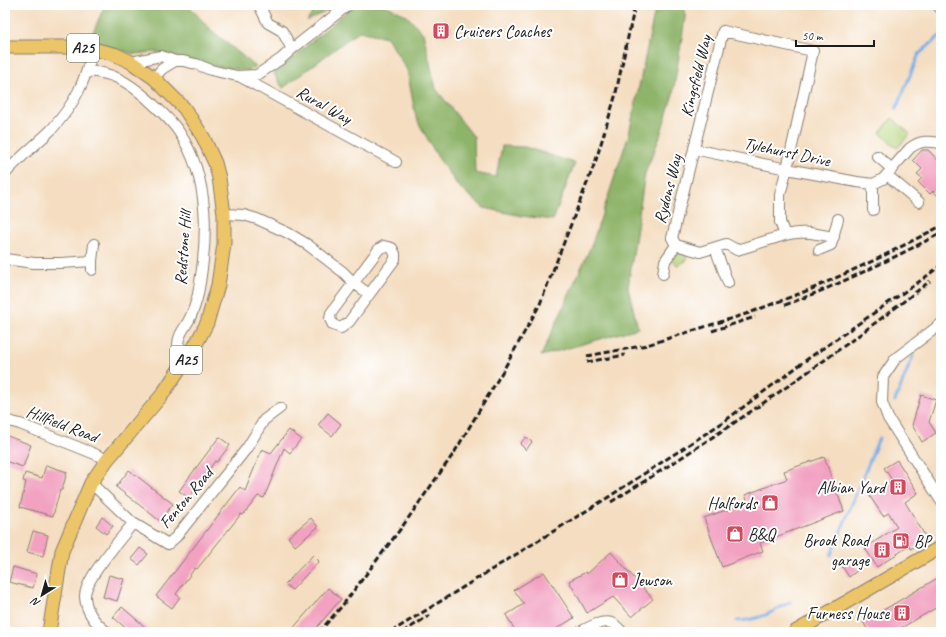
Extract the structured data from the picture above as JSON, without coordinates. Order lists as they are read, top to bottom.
{
  "streets": {
    "main road": ["A25"],
    "street": [
      "Kingsfield Way",
      "Rural Way",
      "Tylehurst Drive",
      "Rydons Way",
      "Redstone Hill",
      "Hillfield Road",
      "Fenton Road"
    ]
  },
  "crossings": [
    ["A25", "Redstone Hill"],
    ["A25", "Hillfield Road"],
    ["A25", "Fenton Road"],
    ["Kingsfield Way", "Tylehurst Drive"],
    ["Kingsfield Way", "Rydons Way"],
    ["Tylehurst Drive", "Rydons Way"]
  ],
  "places": {
    "building": [
      "Cruisers Coaches",
      "Albian Yard",
      "Brook Road garage",
      "Furness House"
    ],
    "shop": ["Halfords", "B&Q", "Jewson"],
    "fuel station": ["BP"]
  },
  "scale_bar": "50 m",
  "north": "bottom left"
}
